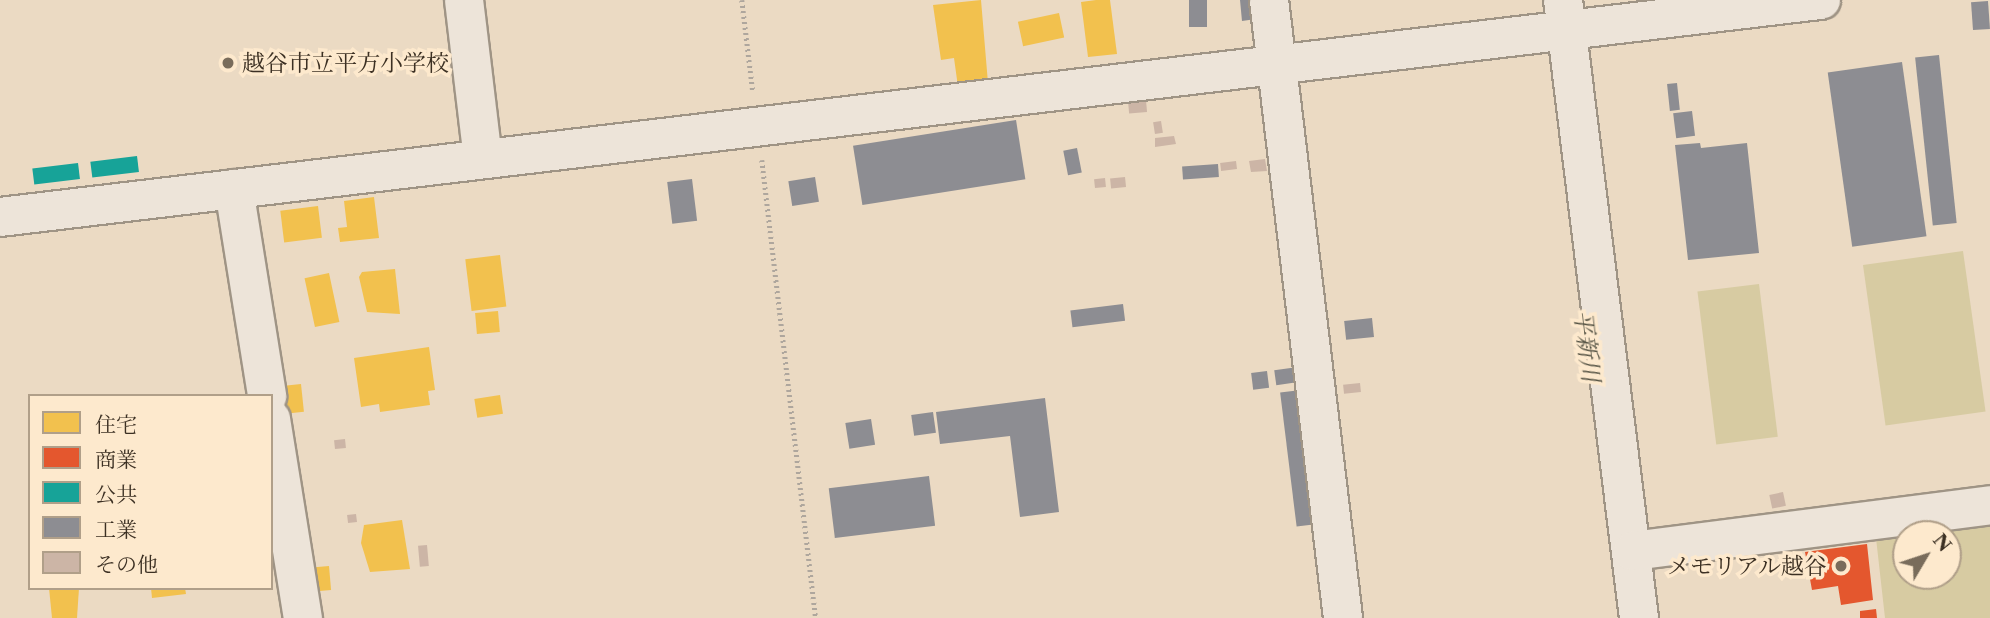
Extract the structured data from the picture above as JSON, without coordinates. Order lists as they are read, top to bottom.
{
  "water": ["平新川"],
  "places": ["越谷市立平方小学校", "メモリアル越谷"],
  "legend": [
    "住宅",
    "商業",
    "公共",
    "工業",
    "その他"
  ],
  "north": "top right"
}
